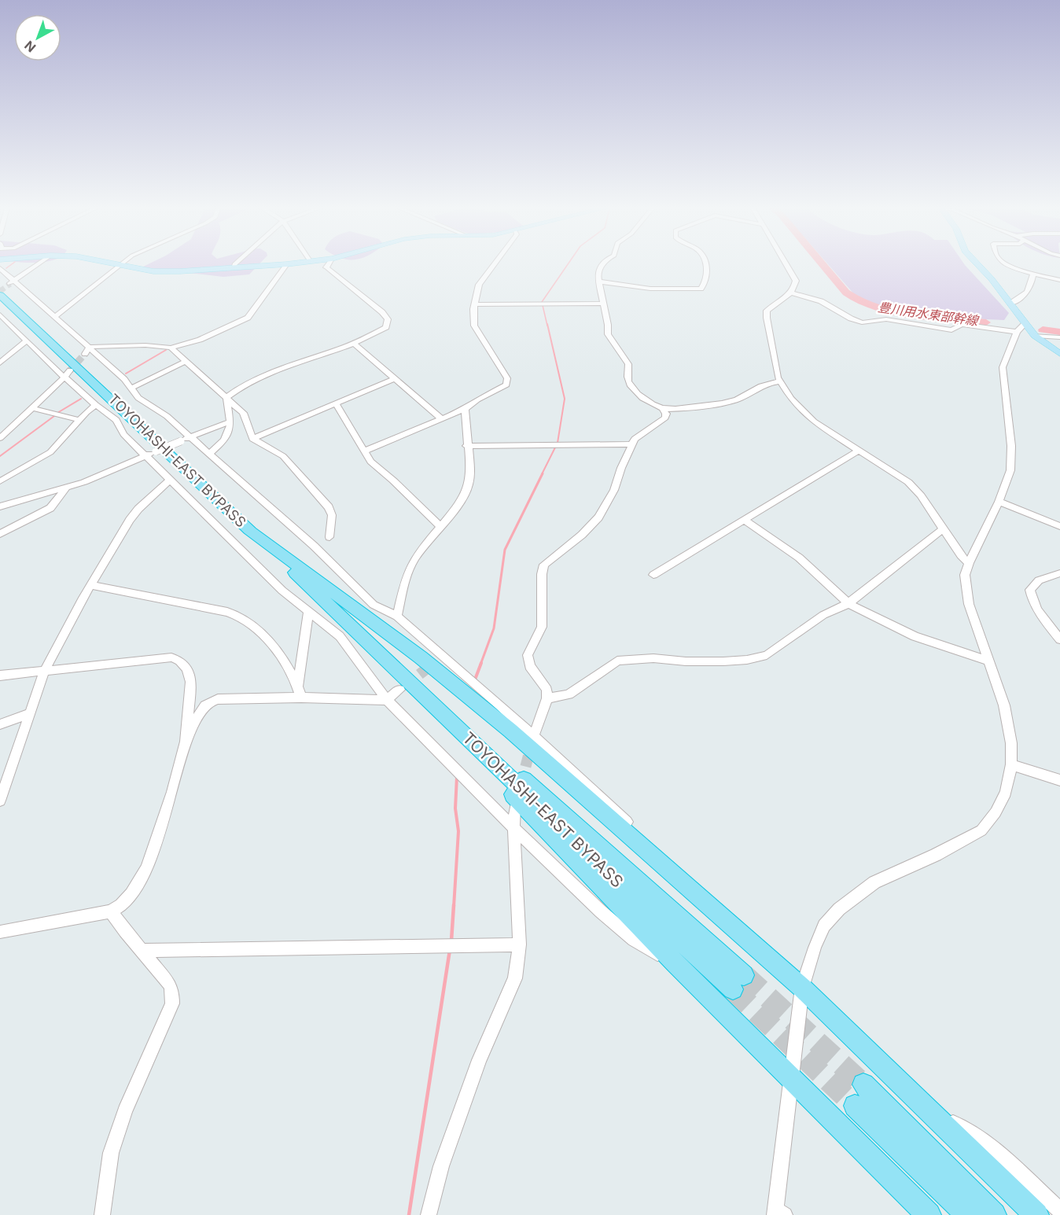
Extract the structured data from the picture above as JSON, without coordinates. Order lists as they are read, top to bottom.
{
  "streets": {
    "highway": ["TOYOHASHI-EAST BYPASS"]
  },
  "water": ["豊川用水東部幹線"],
  "north": "bottom left"
}
